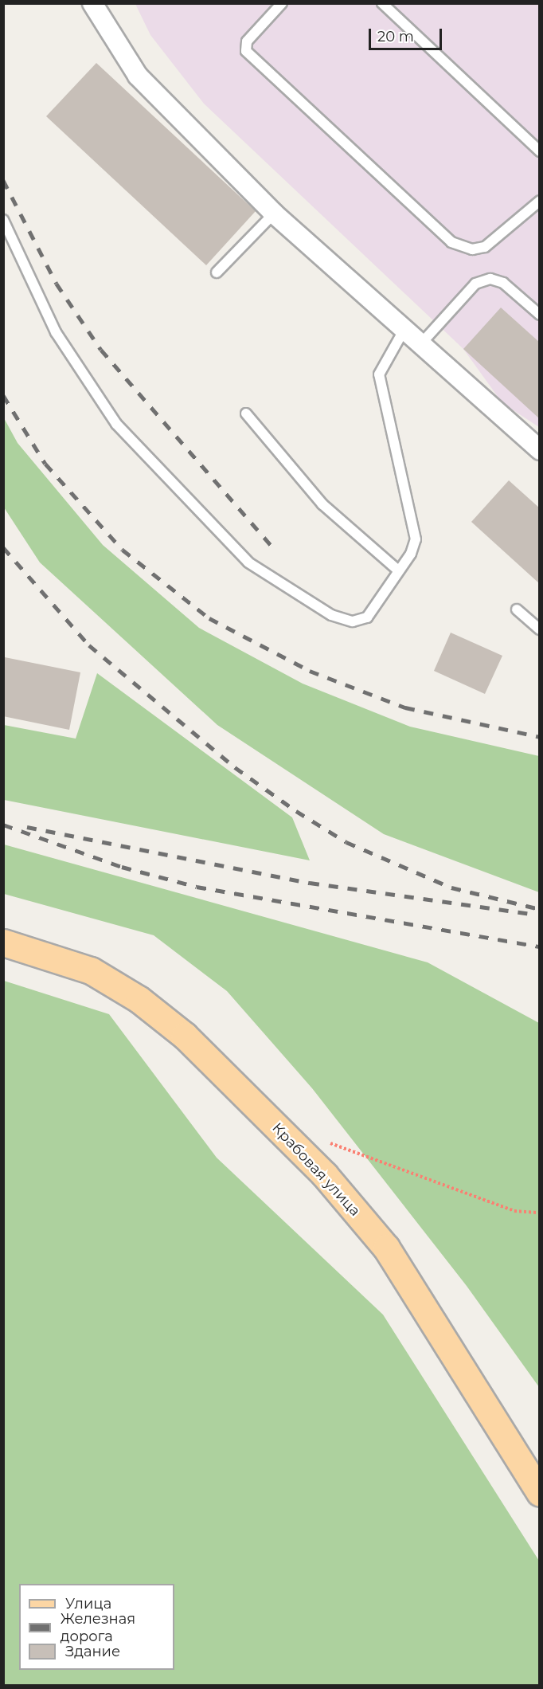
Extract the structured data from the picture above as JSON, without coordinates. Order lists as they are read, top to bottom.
{
  "streets": {
    "main road": ["Крабовая улица"]
  },
  "legend": ["Улица", "Железная дорога", "Здание"],
  "scale_bar": "20 m"
}
